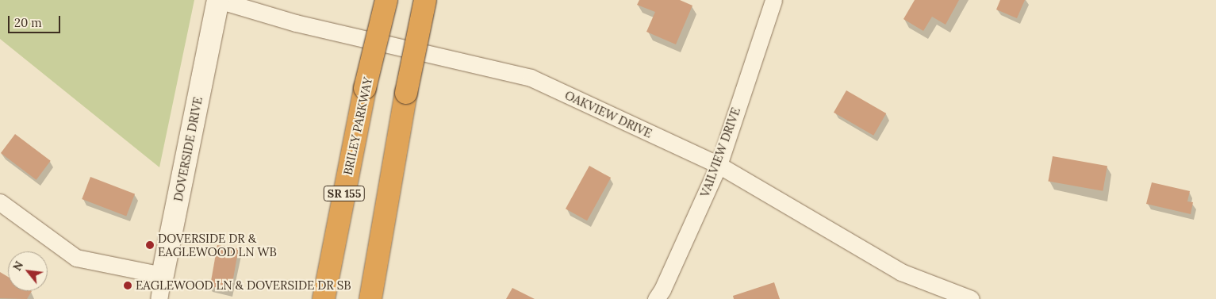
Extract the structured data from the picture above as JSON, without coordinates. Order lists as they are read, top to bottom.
{
  "streets": {
    "highway": ["BRILEY PARKWAY", "SR 155"],
    "street": ["OAKVIEW DRIVE", "DOVERSIDE DRIVE", "VAILVIEW DRIVE"]
  },
  "crossings": [
    ["OAKVIEW DRIVE", "DOVERSIDE DRIVE"],
    ["OAKVIEW DRIVE", "VAILVIEW DRIVE"]
  ],
  "places": ["DOVERSIDE DR & EAGLEWOOD LN WB", "EAGLEWOOD LN & DOVERSIDE DR SB"],
  "scale_bar": "20 m",
  "north": "top left"
}
